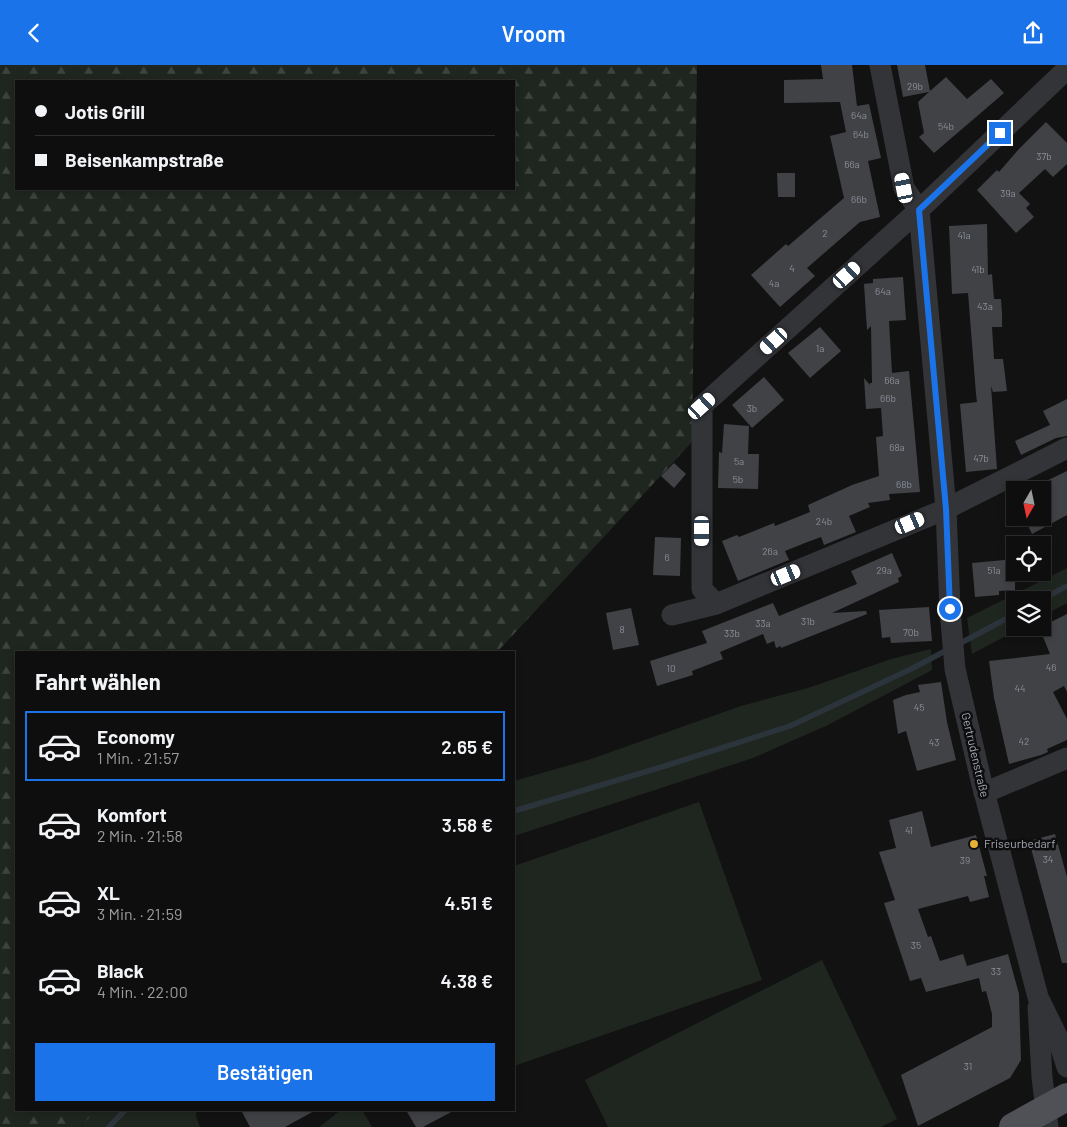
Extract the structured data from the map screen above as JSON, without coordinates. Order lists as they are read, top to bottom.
{
  "streets": {
    "street": ["Gertrudenstraße"]
  },
  "places": ["Friseurbedarf"],
  "house_numbers": [
    "29b",
    "64a",
    "54b",
    "64b",
    "37b",
    "66a",
    "39a",
    "66b",
    "2",
    "41a",
    "4",
    "41b",
    "4a",
    "64a",
    "43a",
    "1a",
    "66a",
    "66b",
    "3b",
    "68a",
    "47b",
    "5a",
    "5b",
    "68b",
    "24b",
    "26a",
    "6",
    "29a",
    "51a",
    "31b",
    "33a",
    "8",
    "70b",
    "33b",
    "46",
    "10",
    "44",
    "45",
    "42",
    "43",
    "41",
    "34",
    "39",
    "35",
    "33",
    "31"
  ],
  "north": "bottom",
  "page": {
    "header": "Vroom",
    "banner": ["Jotis Grill", "Beisenkampstraße"],
    "heading": "Fahrt wählen",
    "list": [
      {
        "name": "Economy",
        "note": "1 Min. · 21:57",
        "value": "2.65 €"
      },
      {
        "name": "Komfort",
        "note": "2 Min. · 21:58",
        "value": "3.58 €"
      },
      {
        "name": "XL",
        "note": "3 Min. · 21:59",
        "value": "4.51 €"
      },
      {
        "name": "Black",
        "note": "4 Min. · 22:00",
        "value": "4.38 €"
      }
    ],
    "buttons": "Bestätigen"
  }
}
